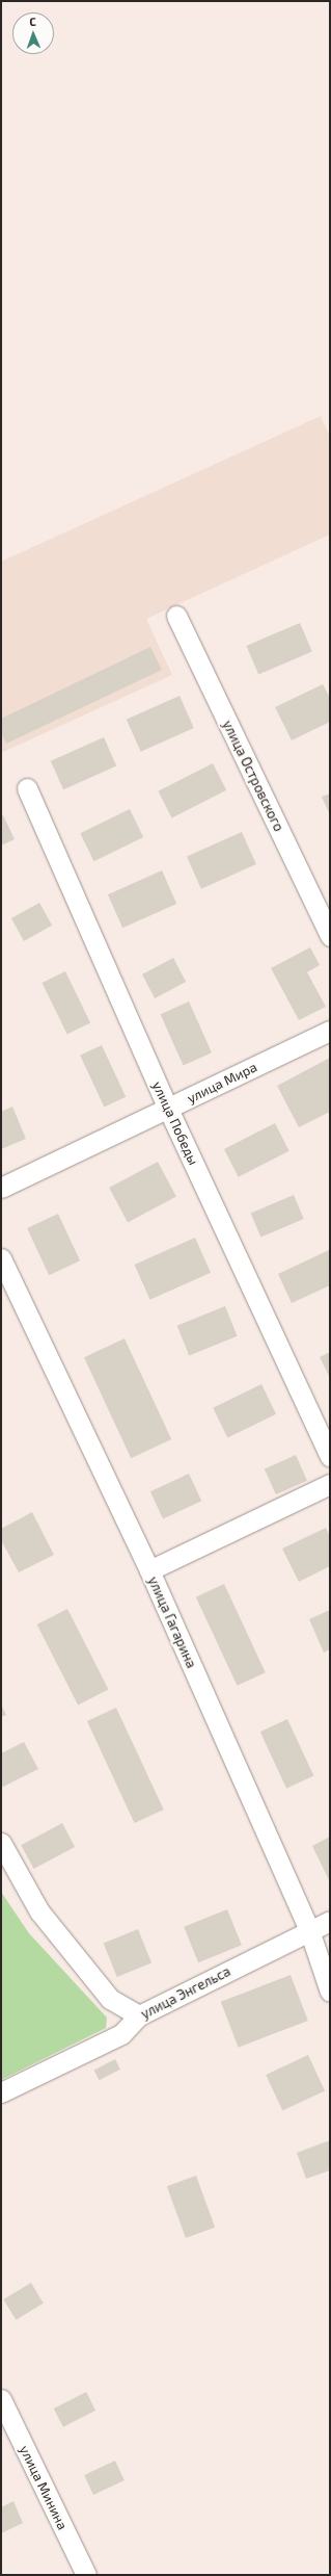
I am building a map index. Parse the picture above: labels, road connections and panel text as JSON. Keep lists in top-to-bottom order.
{
  "streets": {
    "street": [
      "улица Островского",
      "улица Мира",
      "улица Победы",
      "улица Гагарина",
      "улица Энгельса",
      "улица Минина"
    ]
  },
  "crossings": [
    ["улица Мира", "улица Победы"],
    ["улица Гагарина", "улица Энгельса"]
  ],
  "north": "top"
}
